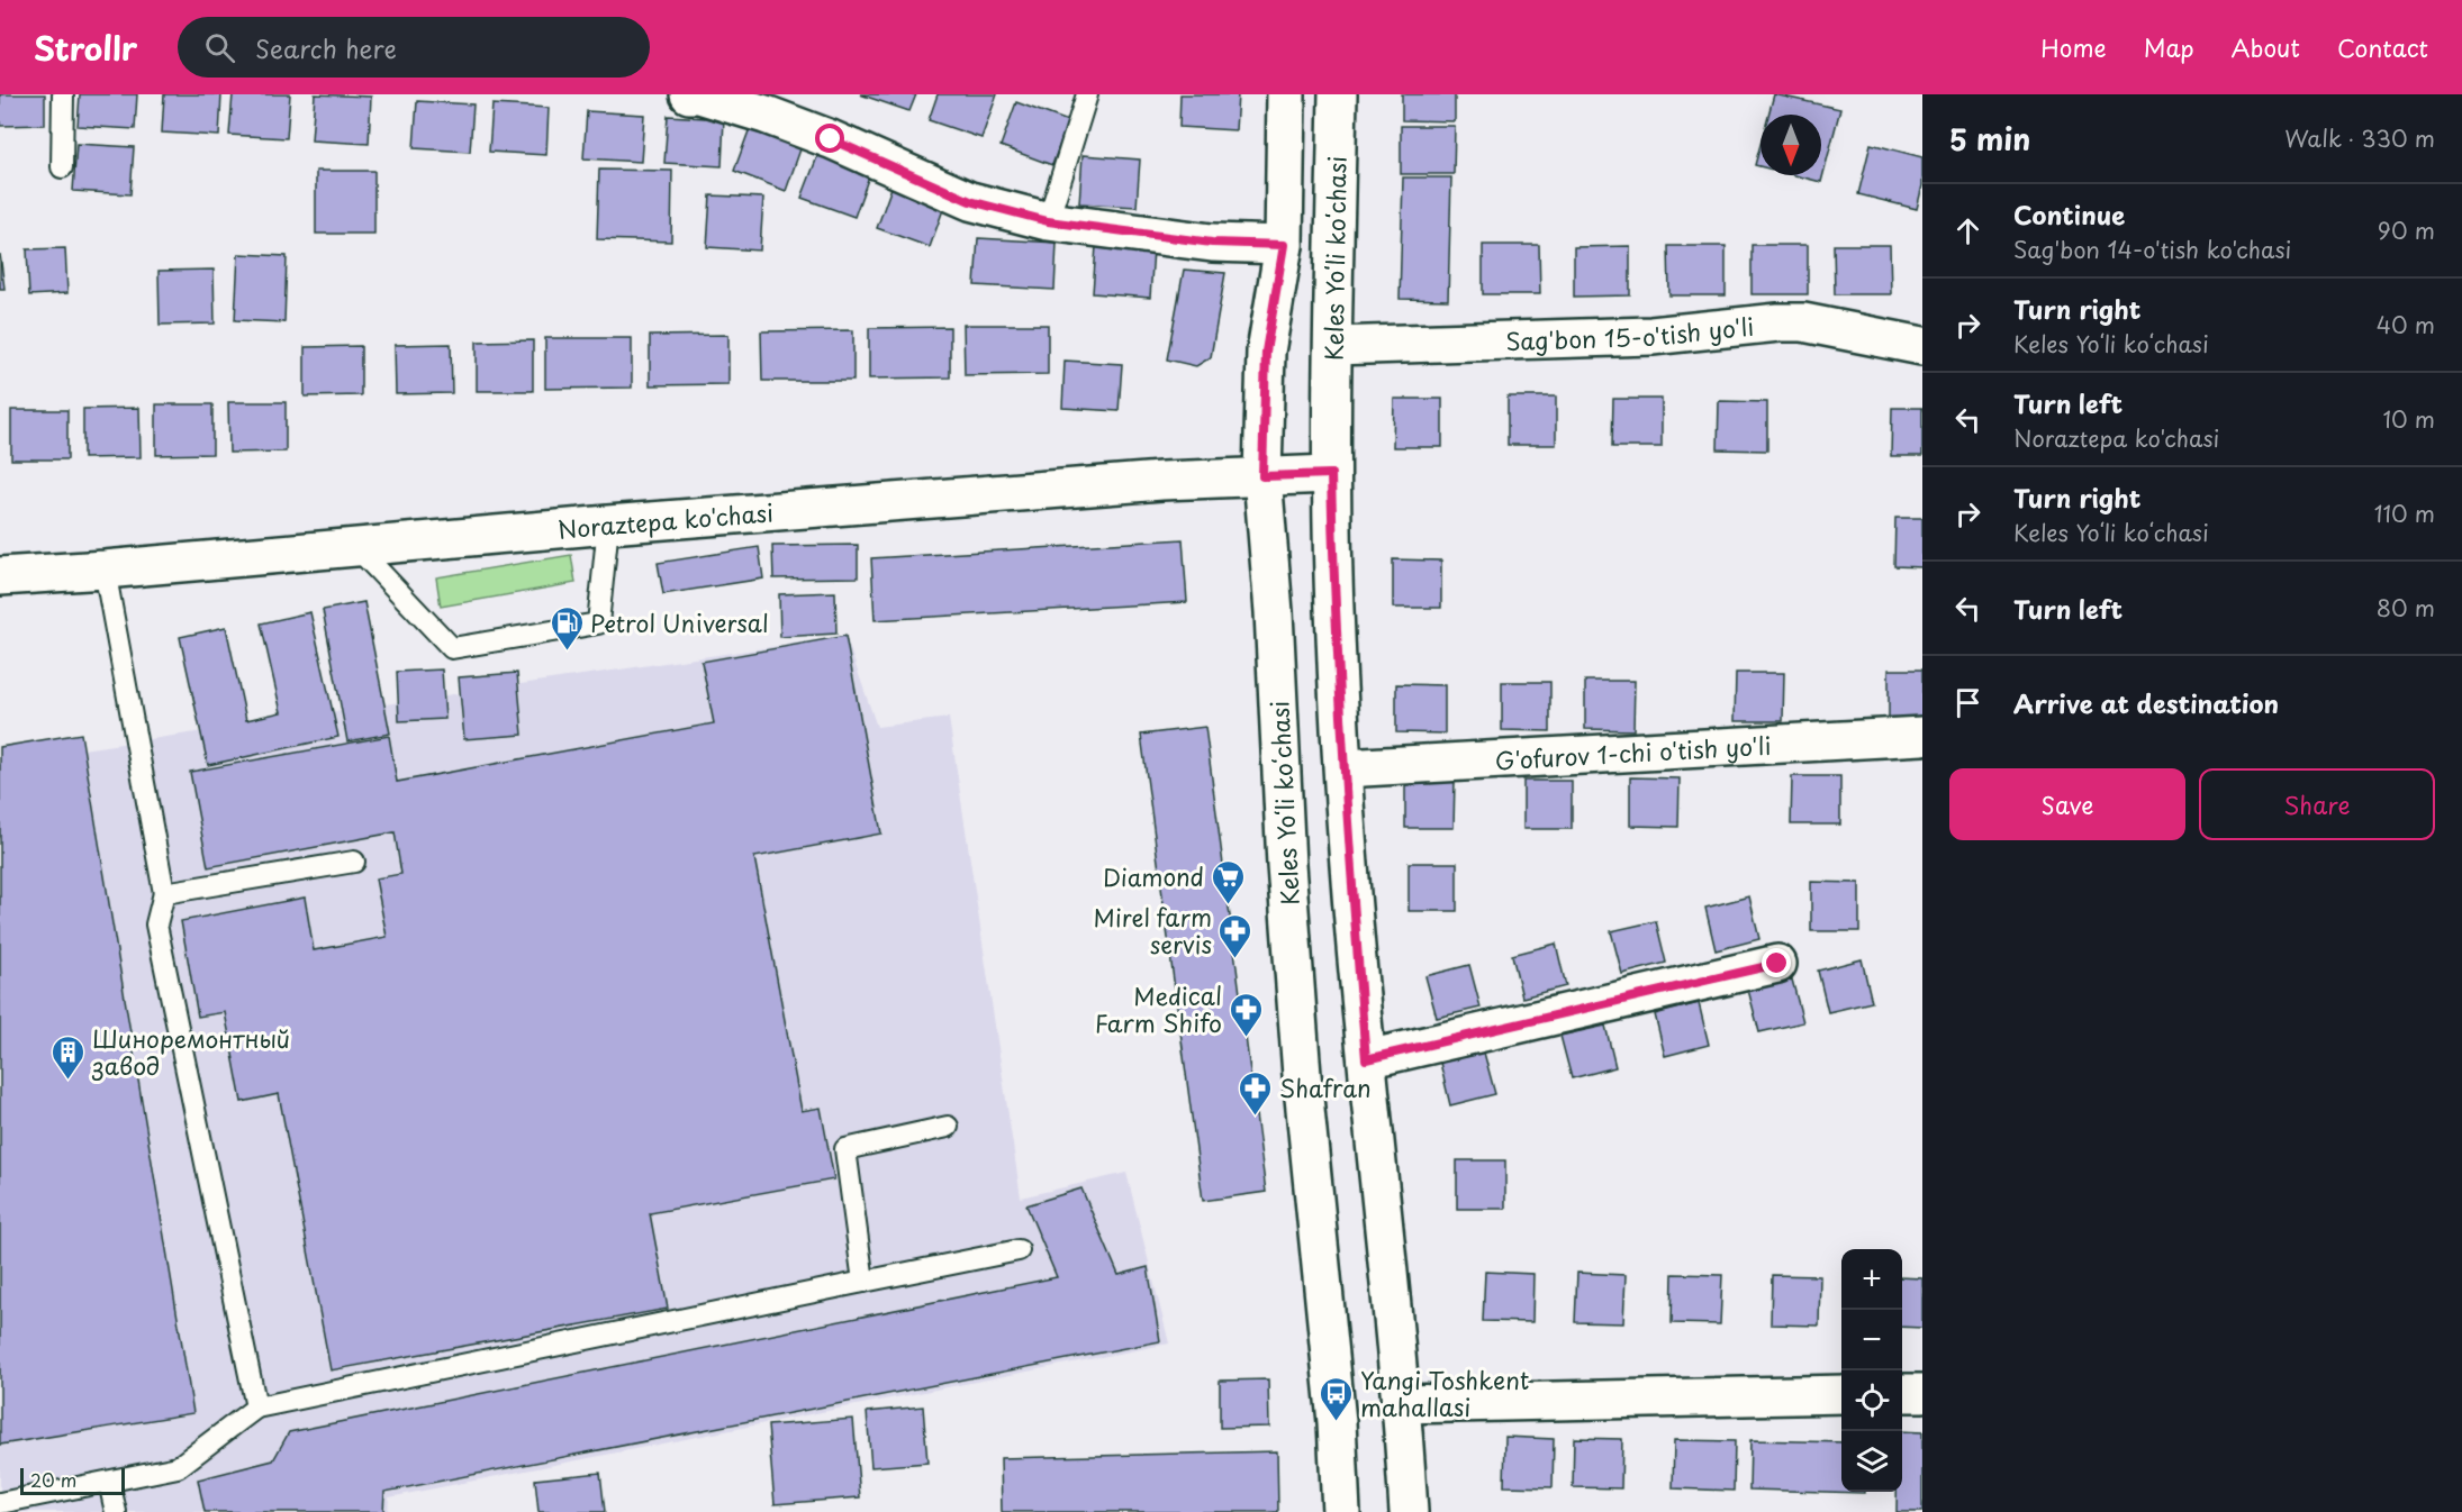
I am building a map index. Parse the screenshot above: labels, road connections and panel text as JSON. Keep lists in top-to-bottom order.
{
  "streets": {
    "main road": [
      "Keles Yoʻli koʻchasi",
      "Sag'bon 15-o'tish yo'li",
      "Noraztepa ko'chasi",
      "G'ofurov 1-chi o'tish yo'li"
    ]
  },
  "crossings": [
    ["Keles Yoʻli koʻchasi", "Sag'bon 15-o'tish yo'li"],
    ["Keles Yoʻli koʻchasi", "Noraztepa ko'chasi"],
    ["Keles Yoʻli koʻchasi", "G'ofurov 1-chi o'tish yo'li"]
  ],
  "places": {
    "fuel station": ["Petrol Universal"],
    "supermarket": ["Diamond"],
    "pharmacy": ["Mirel farm servis", "Medical Farm Shifo", "Shafran"],
    "building": ["Шиноремонтный завод"],
    "bus stop": ["Yangi Toshkent mahallasi"]
  },
  "scale_bar": "20 m",
  "north": "bottom",
  "page": {
    "header": "Strollr",
    "search": "Search here",
    "nav": [
      "Home",
      "Map",
      "About",
      "Contact"
    ],
    "heading": ["5 min", "Walk · 330 m"],
    "list": [
      ["Continue", "Sag'bon 14-o'tish ko'chasi", "90 m"],
      ["Turn right", "Keles Yoʻli koʻchasi", "40 m"],
      ["Turn left", "Noraztepa ko'chasi", "10 m"],
      ["Turn right", "Keles Yoʻli koʻchasi", "110 m"],
      ["Turn left", "80 m"],
      "Arrive at destination"
    ],
    "buttons": ["Save", "Share"],
    "map_buttons": ["+", "−"],
    "scale": "20 m"
  }
}
